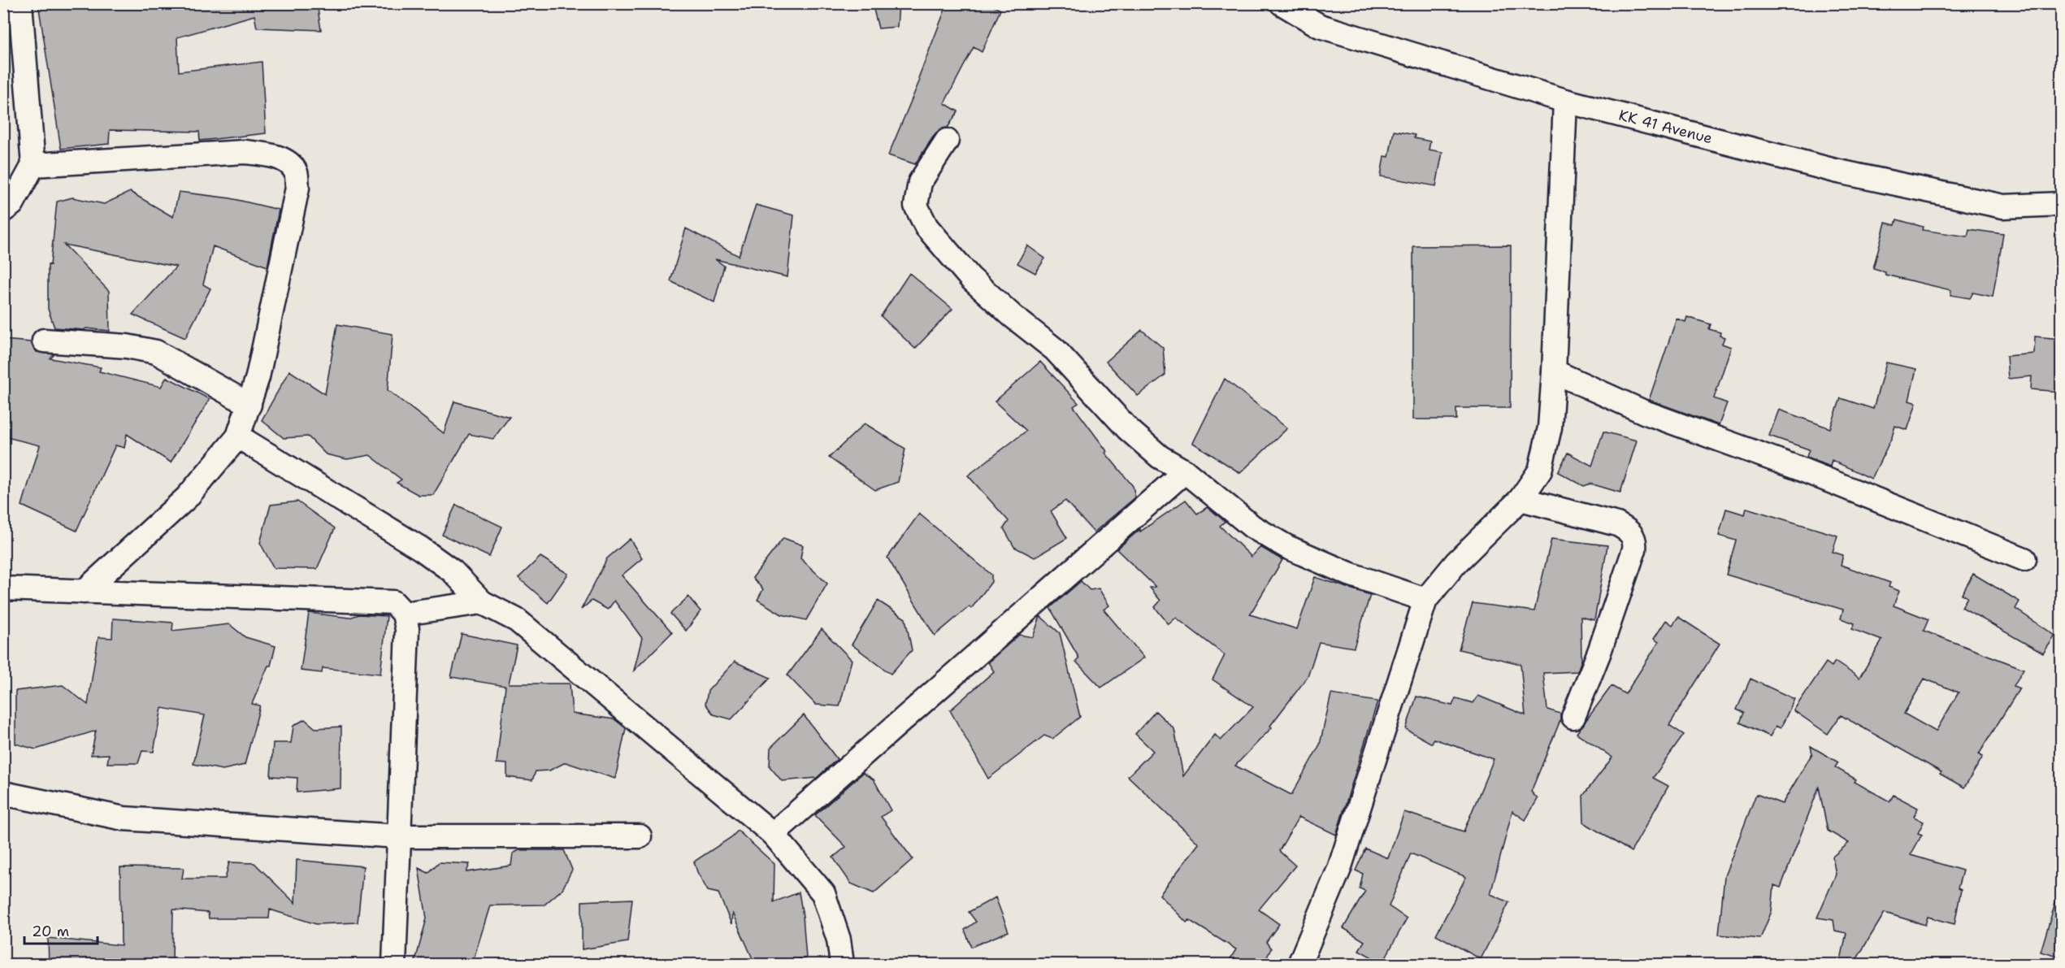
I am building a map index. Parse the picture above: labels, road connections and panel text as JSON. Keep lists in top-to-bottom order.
{
  "streets": {
    "street": ["KK 41 Avenue"]
  },
  "scale_bar": "20 m"
}
